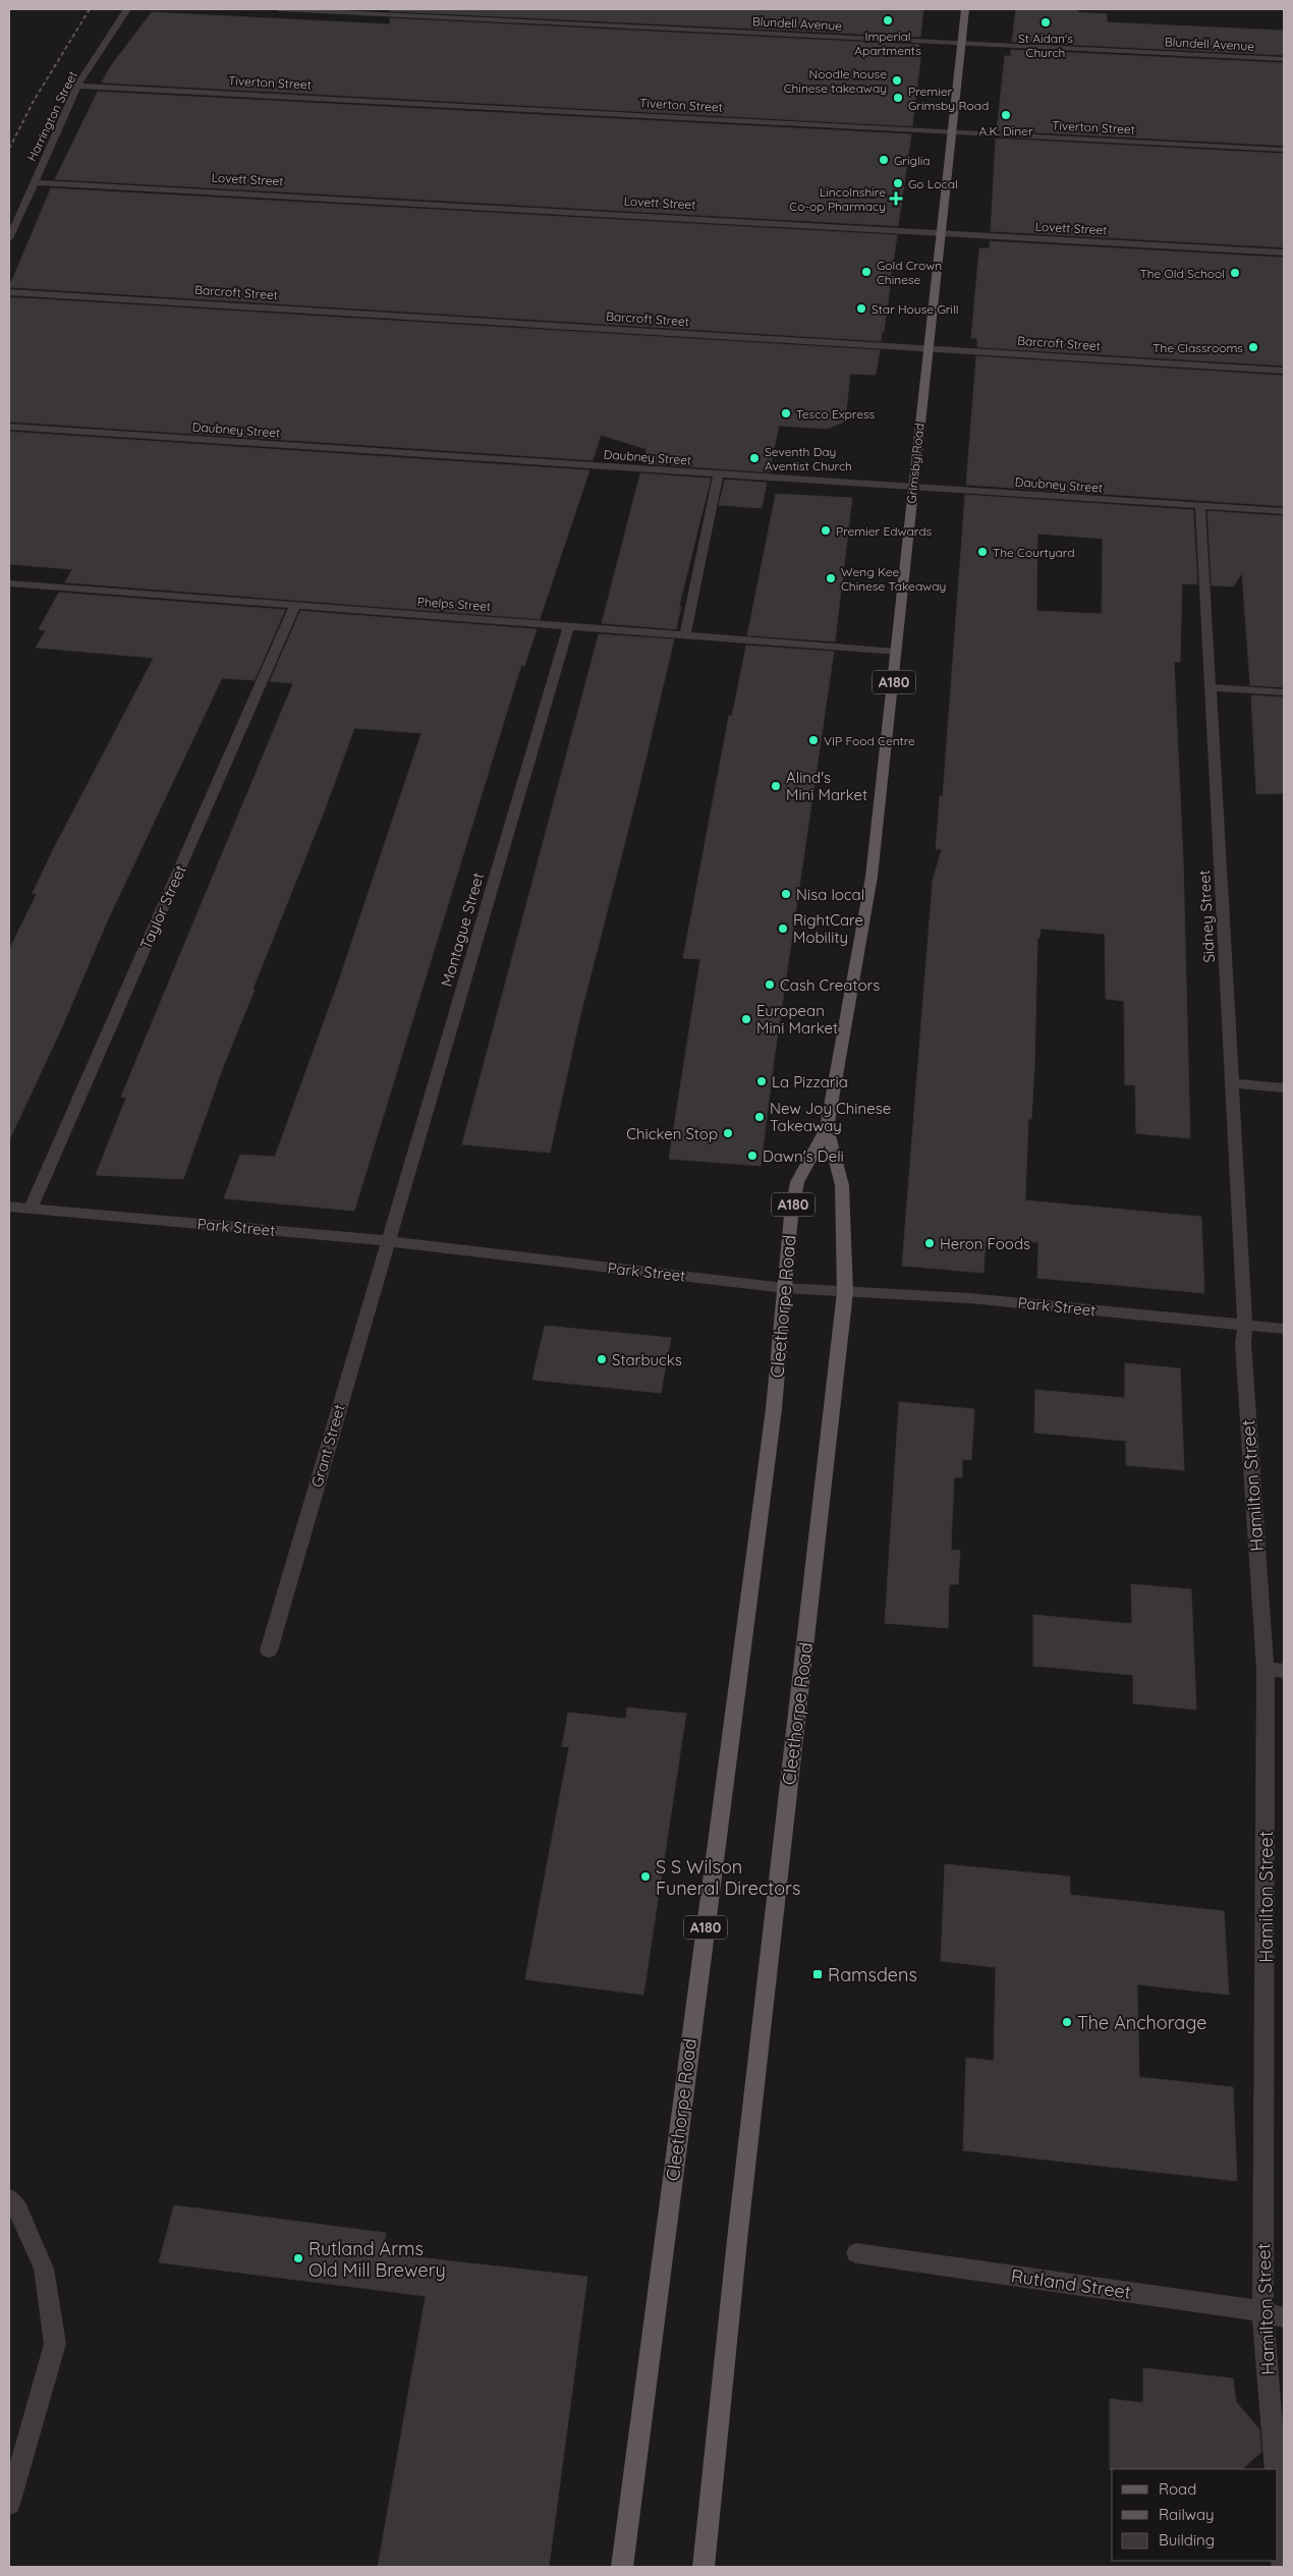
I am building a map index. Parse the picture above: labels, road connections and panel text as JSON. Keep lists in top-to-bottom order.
{
  "streets": {
    "main road": ["Grimsby Road", "A180", "Cleethorpe Road"],
    "street": [
      "Blundell Avenue",
      "Tiverton Street",
      "Harrington Street",
      "Lovett Street",
      "Barcroft Street",
      "Daubney Street",
      "Phelps Street",
      "Taylor Street",
      "Sidney Street",
      "Montague Street",
      "Park Street",
      "Grant Street",
      "Hamilton Street",
      "Rutland Street"
    ]
  },
  "crossings": [
    ["Blundell Avenue", "Grimsby Road"],
    ["Tiverton Street", "Harrington Street"],
    ["Tiverton Street", "Grimsby Road"],
    ["Harrington Street", "Lovett Street"],
    ["Lovett Street", "Grimsby Road"],
    ["Barcroft Street", "Grimsby Road"],
    ["Daubney Street", "Grimsby Road"],
    ["Daubney Street", "Sidney Street"],
    ["Grimsby Road", "Phelps Street"],
    ["Grimsby Road", "Cleethorpe Road"],
    ["Phelps Street", "Taylor Street"],
    ["Phelps Street", "Montague Street"],
    ["Taylor Street", "Park Street"],
    ["Sidney Street", "Park Street"],
    ["Sidney Street", "Hamilton Street"],
    ["Montague Street", "Park Street"],
    ["Montague Street", "Grant Street"],
    ["Park Street", "Cleethorpe Road"],
    ["Park Street", "Grant Street"],
    ["Park Street", "Hamilton Street"],
    ["Hamilton Street", "Rutland Street"]
  ],
  "places": {
    "other": [
      "Imperial Apartments",
      "St Aidan's Church",
      "Noodle house Chinese takeaway",
      "Premier Grimsby Road",
      "A.K. Diner",
      "Griglia",
      "Go Local",
      "Gold Crown Chinese",
      "The Old School",
      "Star House Grill",
      "The Classrooms",
      "Tesco Express",
      "Seventh Day Aventist Church",
      "Premier Edwards",
      "The Courtyard",
      "Weng Kee Chinese Takeaway",
      "VIP Food Centre",
      "Alind's Mini Market",
      "Nisa local",
      "RightCare Mobility",
      "Cash Creators",
      "European Mini Market",
      "La Pizzaria",
      "New Joy Chinese Takeaway",
      "Chicken Stop",
      "Dawn's Deli",
      "Heron Foods",
      "Starbucks",
      "S S Wilson Funeral Directors",
      "The Anchorage",
      "Rutland Arms Old Mill Brewery"
    ],
    "health": ["Lincolnshire Co-op Pharmacy"],
    "transit": ["Ramsdens"]
  },
  "legend": ["Road", "Railway", "Building"]
}
